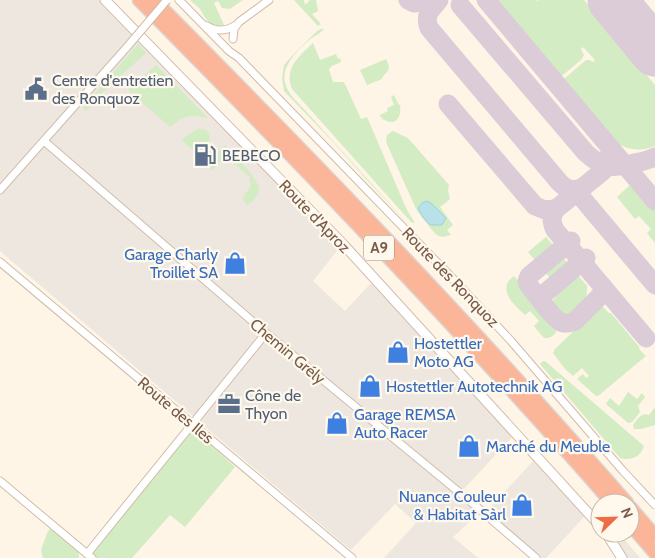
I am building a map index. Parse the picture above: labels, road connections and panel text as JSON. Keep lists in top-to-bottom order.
{
  "streets": {
    "highway": ["A9"],
    "street": [
      "Route d'Aproz",
      "Route des Ronquoz",
      "Chemin Grély",
      "Route des Iles"
    ]
  },
  "places": {
    "public building": ["Centre d'entretien des Ronquoz"],
    "fuel station": ["BEBECO"],
    "shop": [
      "Garage Charly Troillet SA",
      "Hostettler Moto AG",
      "Hostettler Autotechnik AG",
      "Garage REMSA Auto Racer",
      "Marché du Meuble",
      "Nuance Couleur & Habitat Sàrl"
    ],
    "office": ["Cône de Thyon"]
  },
  "north": "top right"
}
